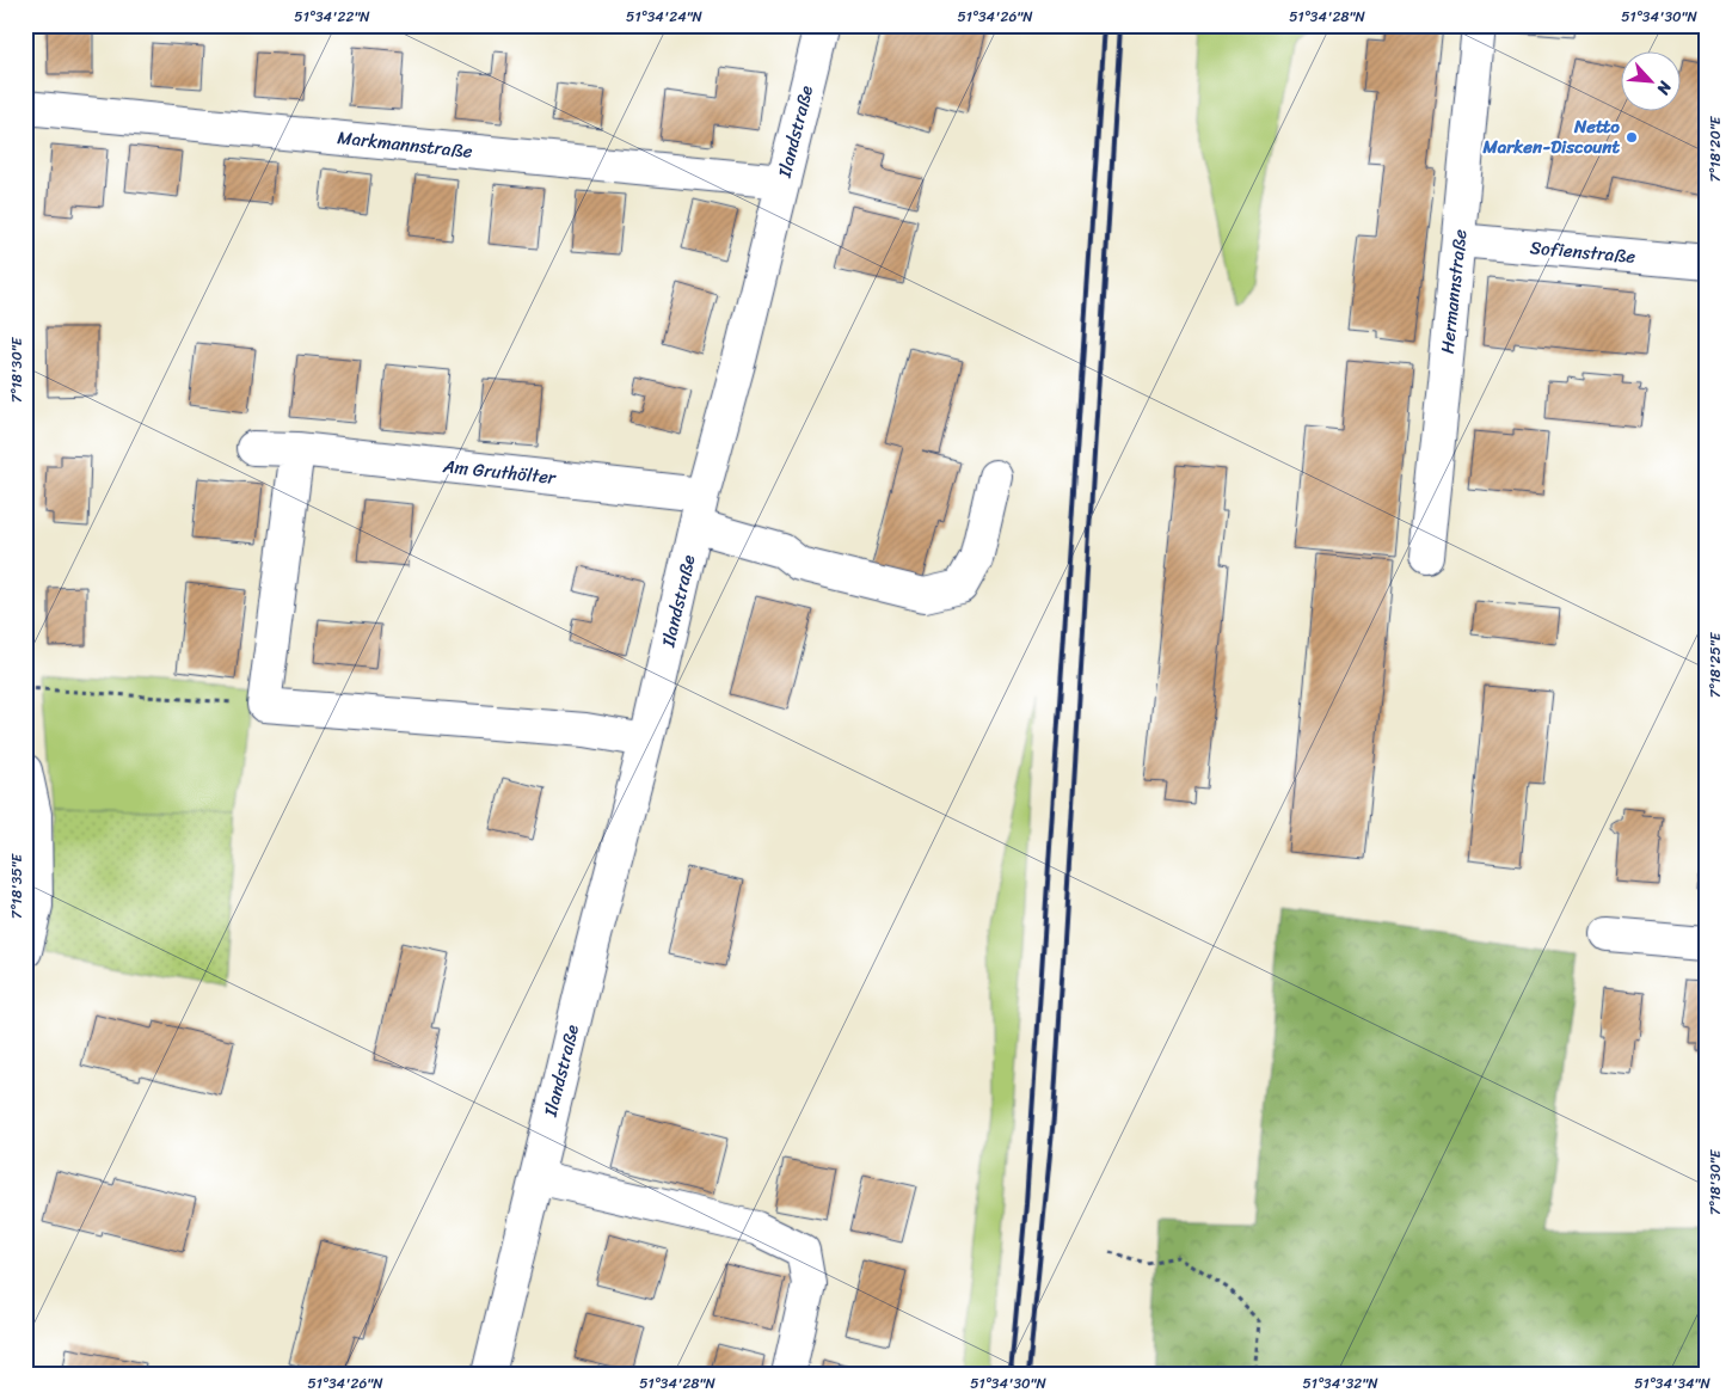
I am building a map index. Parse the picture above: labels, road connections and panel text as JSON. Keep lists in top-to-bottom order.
{
  "streets": {
    "street": [
      "Ilandstraße",
      "Markmannstraße",
      "Sofienstraße",
      "Hermannstraße",
      "Am Gruthölter"
    ]
  },
  "crossings": [
    ["Ilandstraße", "Markmannstraße"],
    ["Ilandstraße", "Am Gruthölter"],
    ["Sofienstraße", "Hermannstraße"]
  ],
  "places": ["Netto Marken-Discount"],
  "north": "bottom right",
  "coordinates": [
    "51°34'22\"N",
    "51°34'24\"N",
    "51°34'26\"N",
    "51°34'28\"N",
    "51°34'30\"N",
    "7°18'20\"E",
    "7°18'30\"E",
    "7°18'25\"E",
    "7°18'35\"E",
    "51°34'32\"N",
    "51°34'34\"N"
  ]
}
